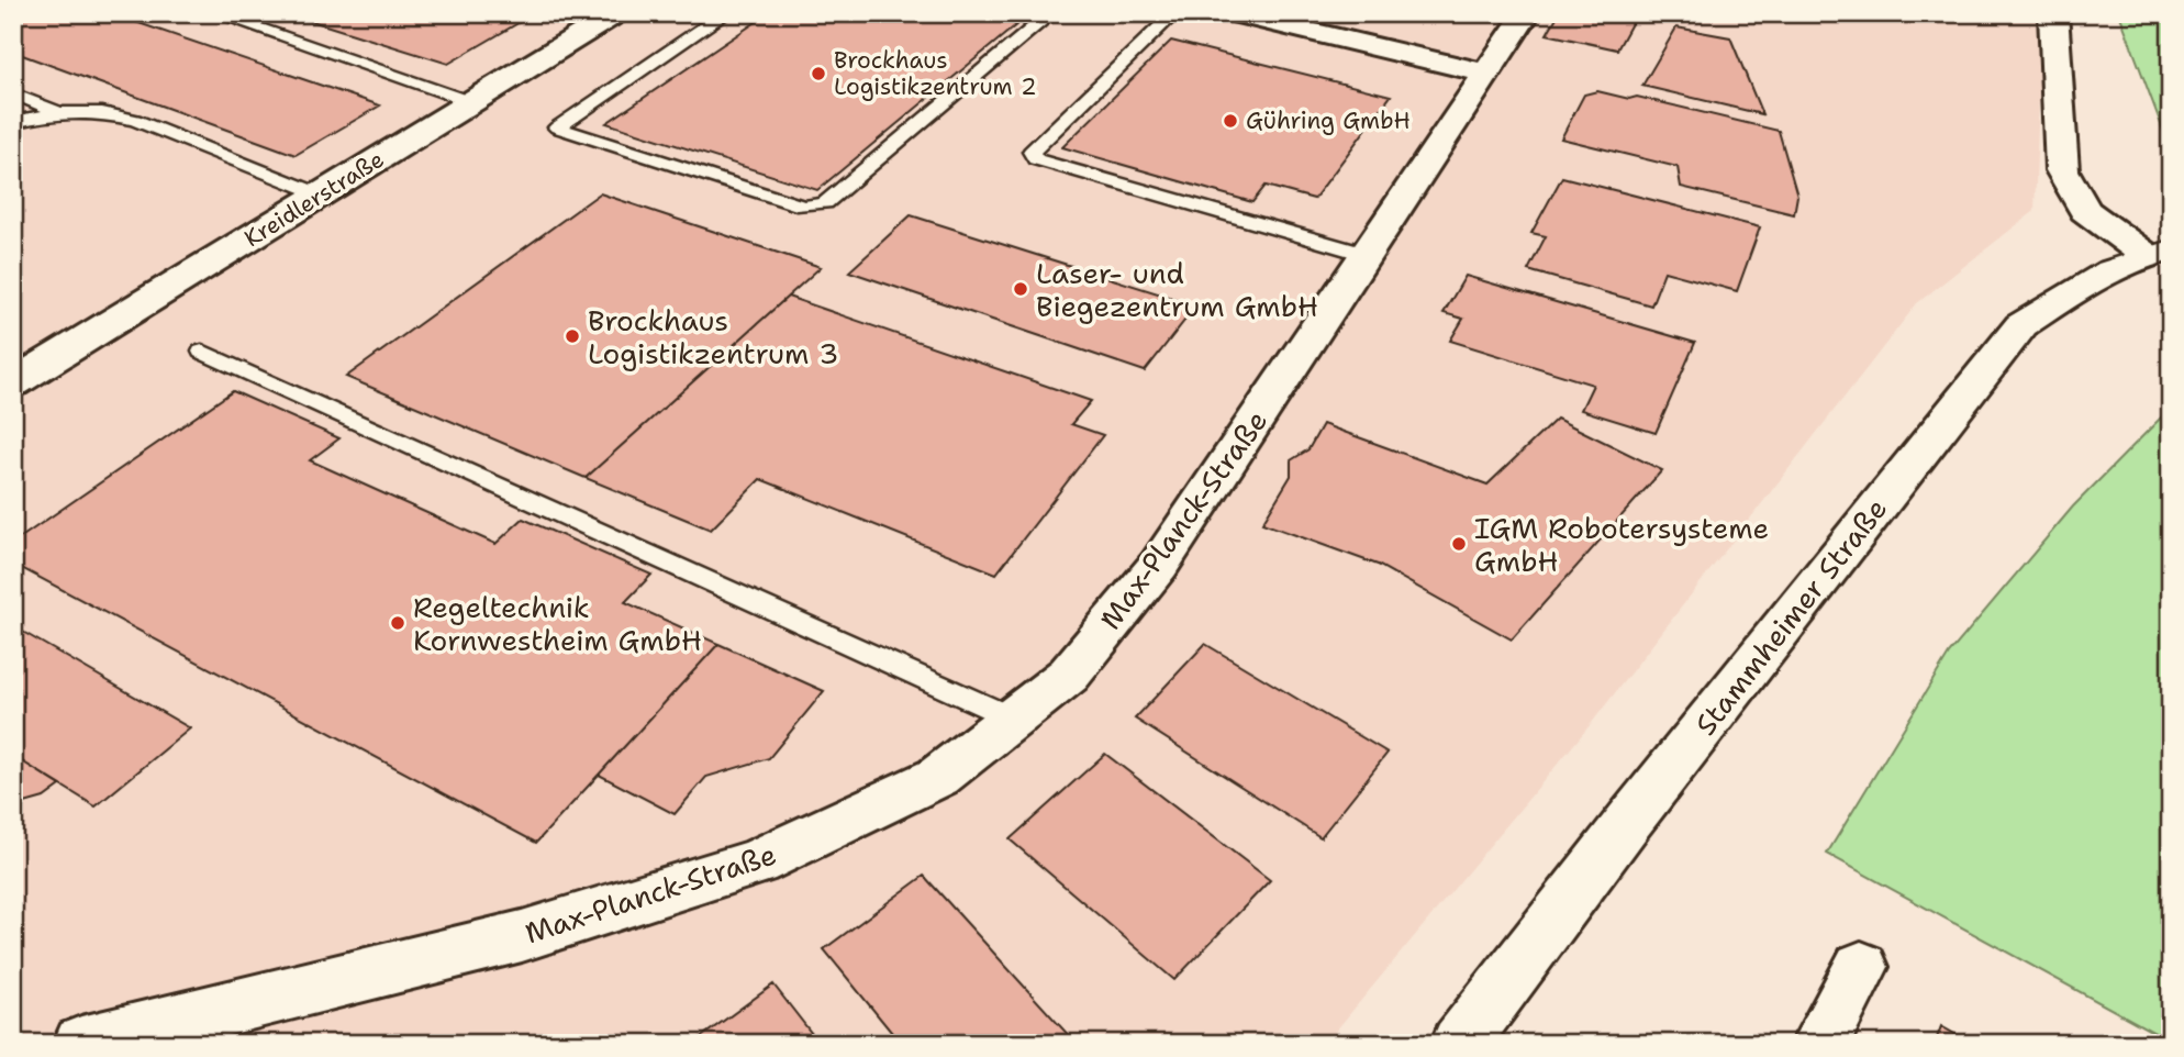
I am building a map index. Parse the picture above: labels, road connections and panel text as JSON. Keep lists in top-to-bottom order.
{
  "streets": {
    "street": ["Kreidlerstraße", "Max-Planck-Straße", "Stammheimer Straße"]
  },
  "places": [
    "Brockhaus Logistikzentrum 2",
    "Gühring GmbH",
    "Laser- und Biegezentrum GmbH",
    "Brockhaus Logistikzentrum 3",
    "IGM Robotersysteme GmbH",
    "Regeltechnik Kornwestheim GmbH"
  ]
}
